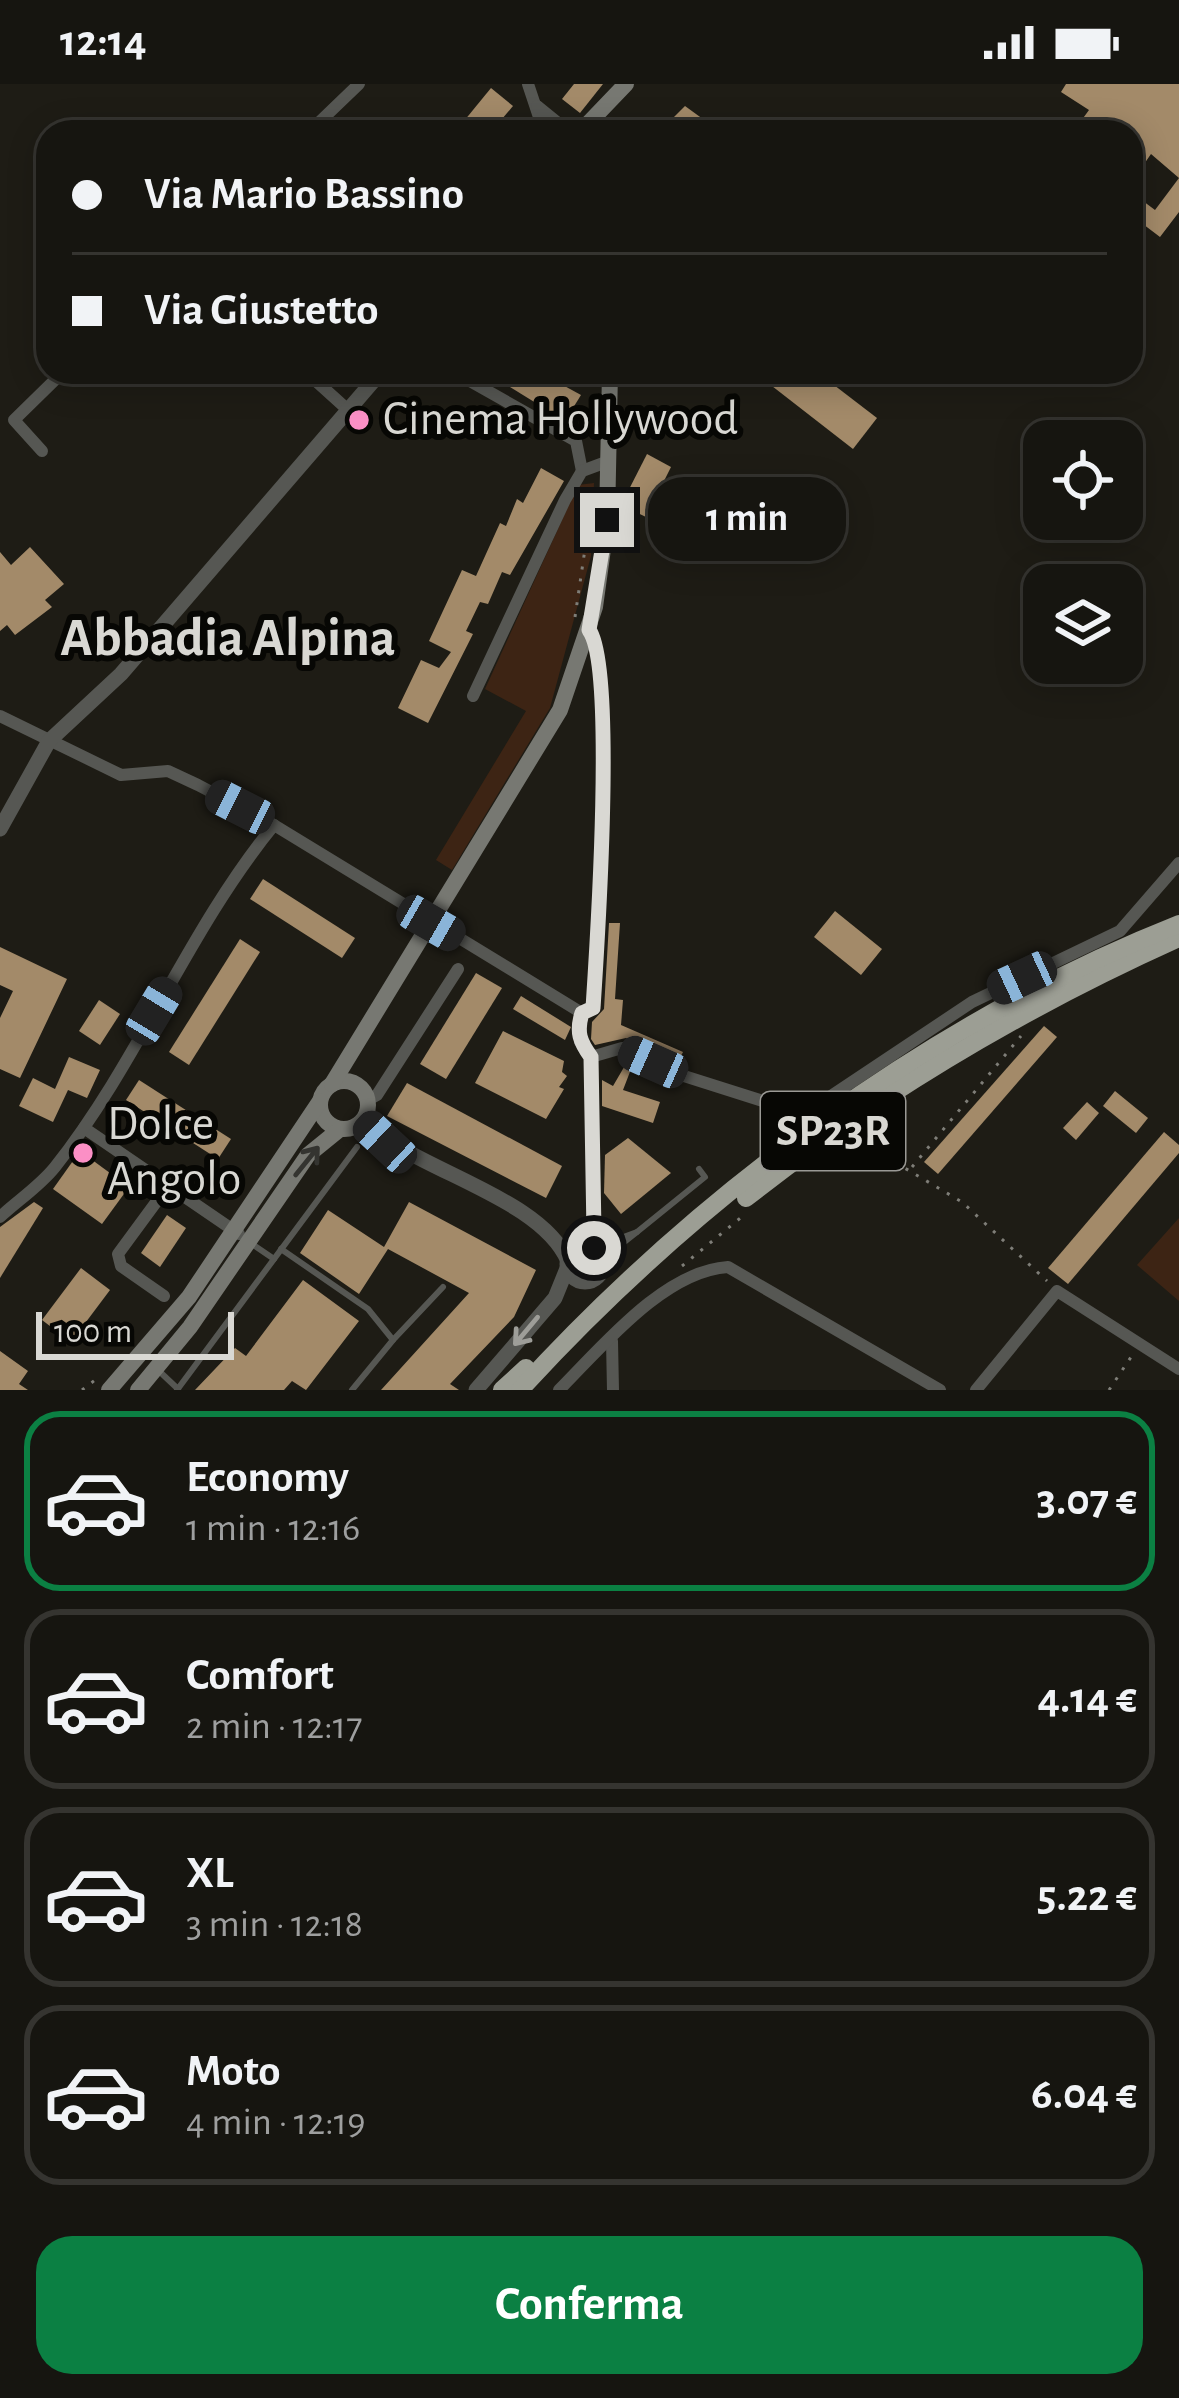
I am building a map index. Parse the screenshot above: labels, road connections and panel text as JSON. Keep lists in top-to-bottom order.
{
  "streets": {
    "highway": ["SP23R"]
  },
  "districts": ["Abbadia Alpina"],
  "places": ["Cinema Hollywood", "Dolce Angolo"],
  "scale_bar": "100 m",
  "page": {
    "status": "12:14",
    "banner": ["Via Mario Bassino", "Via Giustetto"],
    "bubble": "1 min",
    "scale": "100 m",
    "list": [
      {
        "name": "Economy",
        "note": "1 min · 12:16",
        "value": "3.07 €"
      },
      {
        "name": "Comfort",
        "note": "2 min · 12:17",
        "value": "4.14 €"
      },
      {
        "name": "XL",
        "note": "3 min · 12:18",
        "value": "5.22 €"
      },
      {
        "name": "Moto",
        "note": "4 min · 12:19",
        "value": "6.04 €"
      }
    ],
    "buttons": "Conferma"
  }
}
